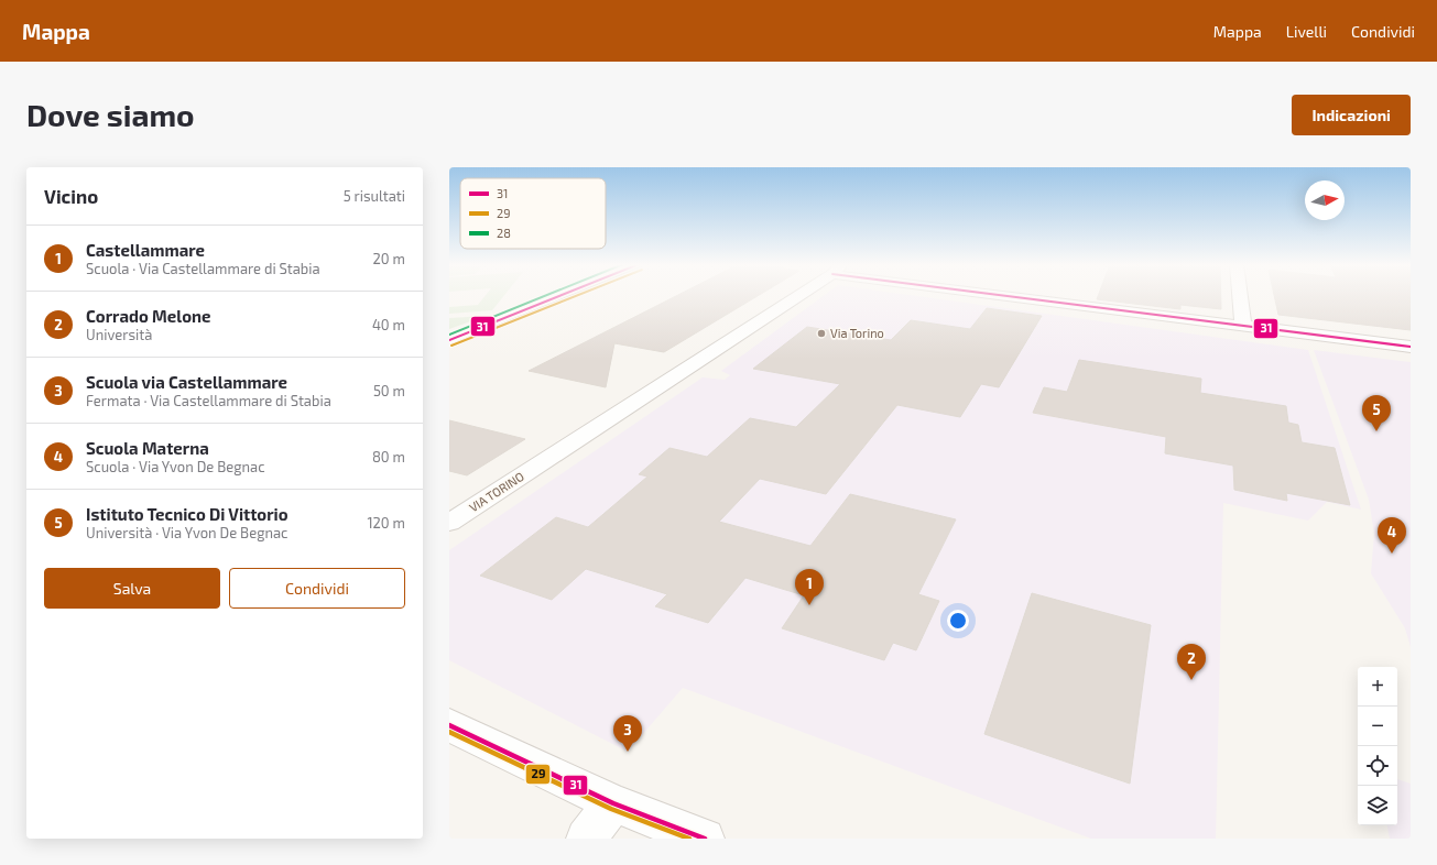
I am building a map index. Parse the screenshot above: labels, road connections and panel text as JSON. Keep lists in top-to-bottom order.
{
  "streets": {
    "street": ["VIA TORINO"]
  },
  "places": ["Via Torino"],
  "lines": ["transit line 31", "transit line 29", "transit line 28"],
  "legend": ["31", "29", "28"],
  "north": "right",
  "page": {
    "header": "Mappa",
    "nav": ["Mappa", "Livelli", "Condividi"],
    "buttons": [
      "Indicazioni",
      ["Salva", "Condividi"]
    ],
    "title": "Dove siamo",
    "heading": ["Vicino", "5 risultati"],
    "list": [
      {
        "mark": "1",
        "name": "Castellammare",
        "note": "Scuola · Via Castellammare di Stabia",
        "value": "20 m"
      },
      {
        "mark": "2",
        "name": "Corrado Melone",
        "note": "Università",
        "value": "40 m"
      },
      {
        "mark": "3",
        "name": "Scuola via Castellammare",
        "note": "Fermata · Via Castellammare di Stabia",
        "value": "50 m"
      },
      {
        "mark": "4",
        "name": "Scuola Materna",
        "note": "Scuola · Via Yvon De Begnac",
        "value": "80 m"
      },
      {
        "mark": "5",
        "name": "Istituto Tecnico Di Vittorio",
        "note": "Università · Via Yvon De Begnac",
        "value": "120 m"
      }
    ],
    "pins": [
      "5",
      "4",
      "1",
      "2",
      "3"
    ],
    "map_buttons": ["+", "−"]
  }
}
